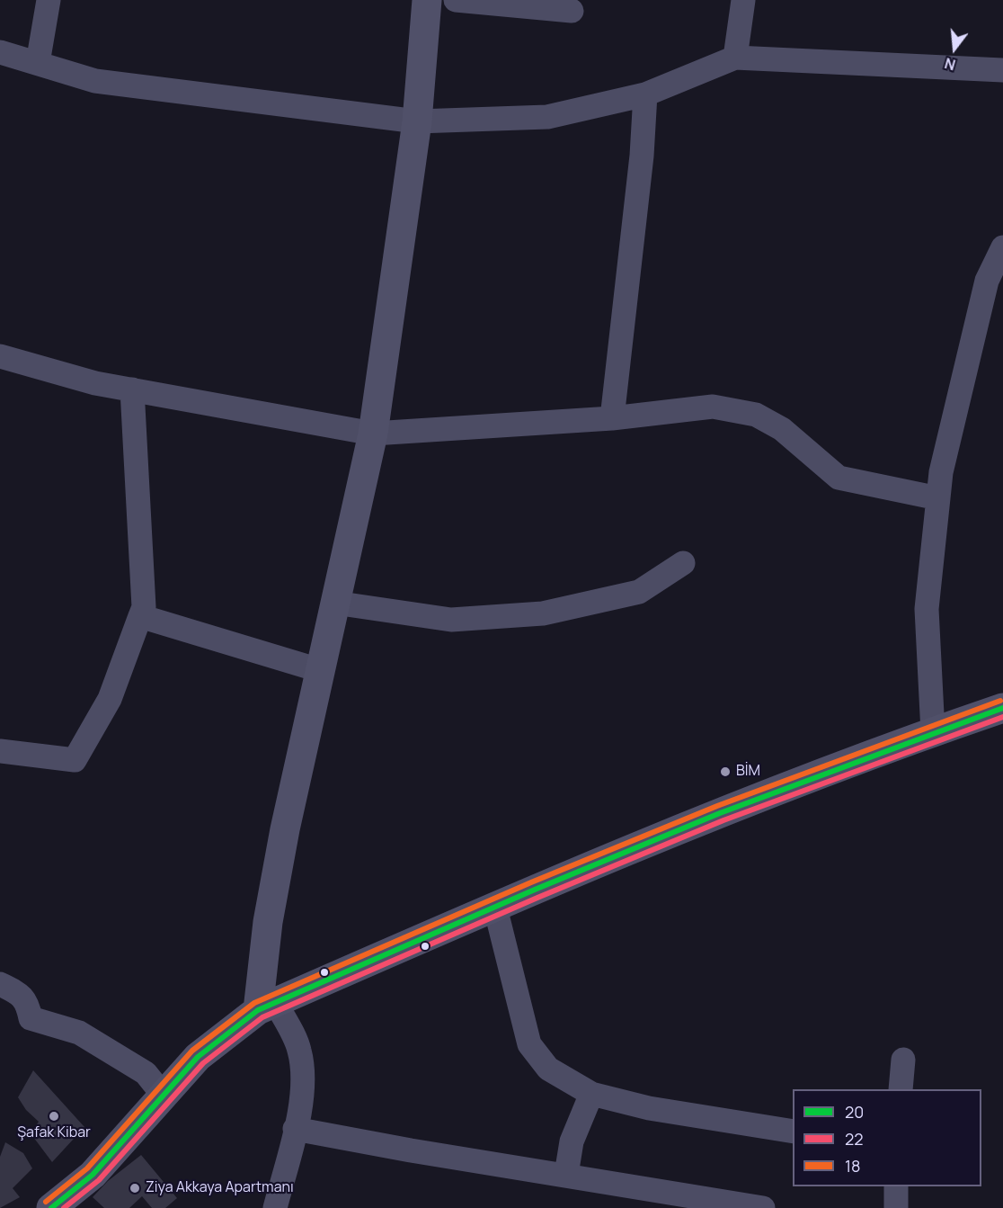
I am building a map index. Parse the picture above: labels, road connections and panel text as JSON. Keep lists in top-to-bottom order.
{
  "places": ["BİM", "Şafak Kibar", "Ziya Akkaya Apartmanı"],
  "lines": ["transit line 18", "transit line 20", "transit line 22"],
  "legend": ["20", "22", "18"],
  "north": "bottom"
}
